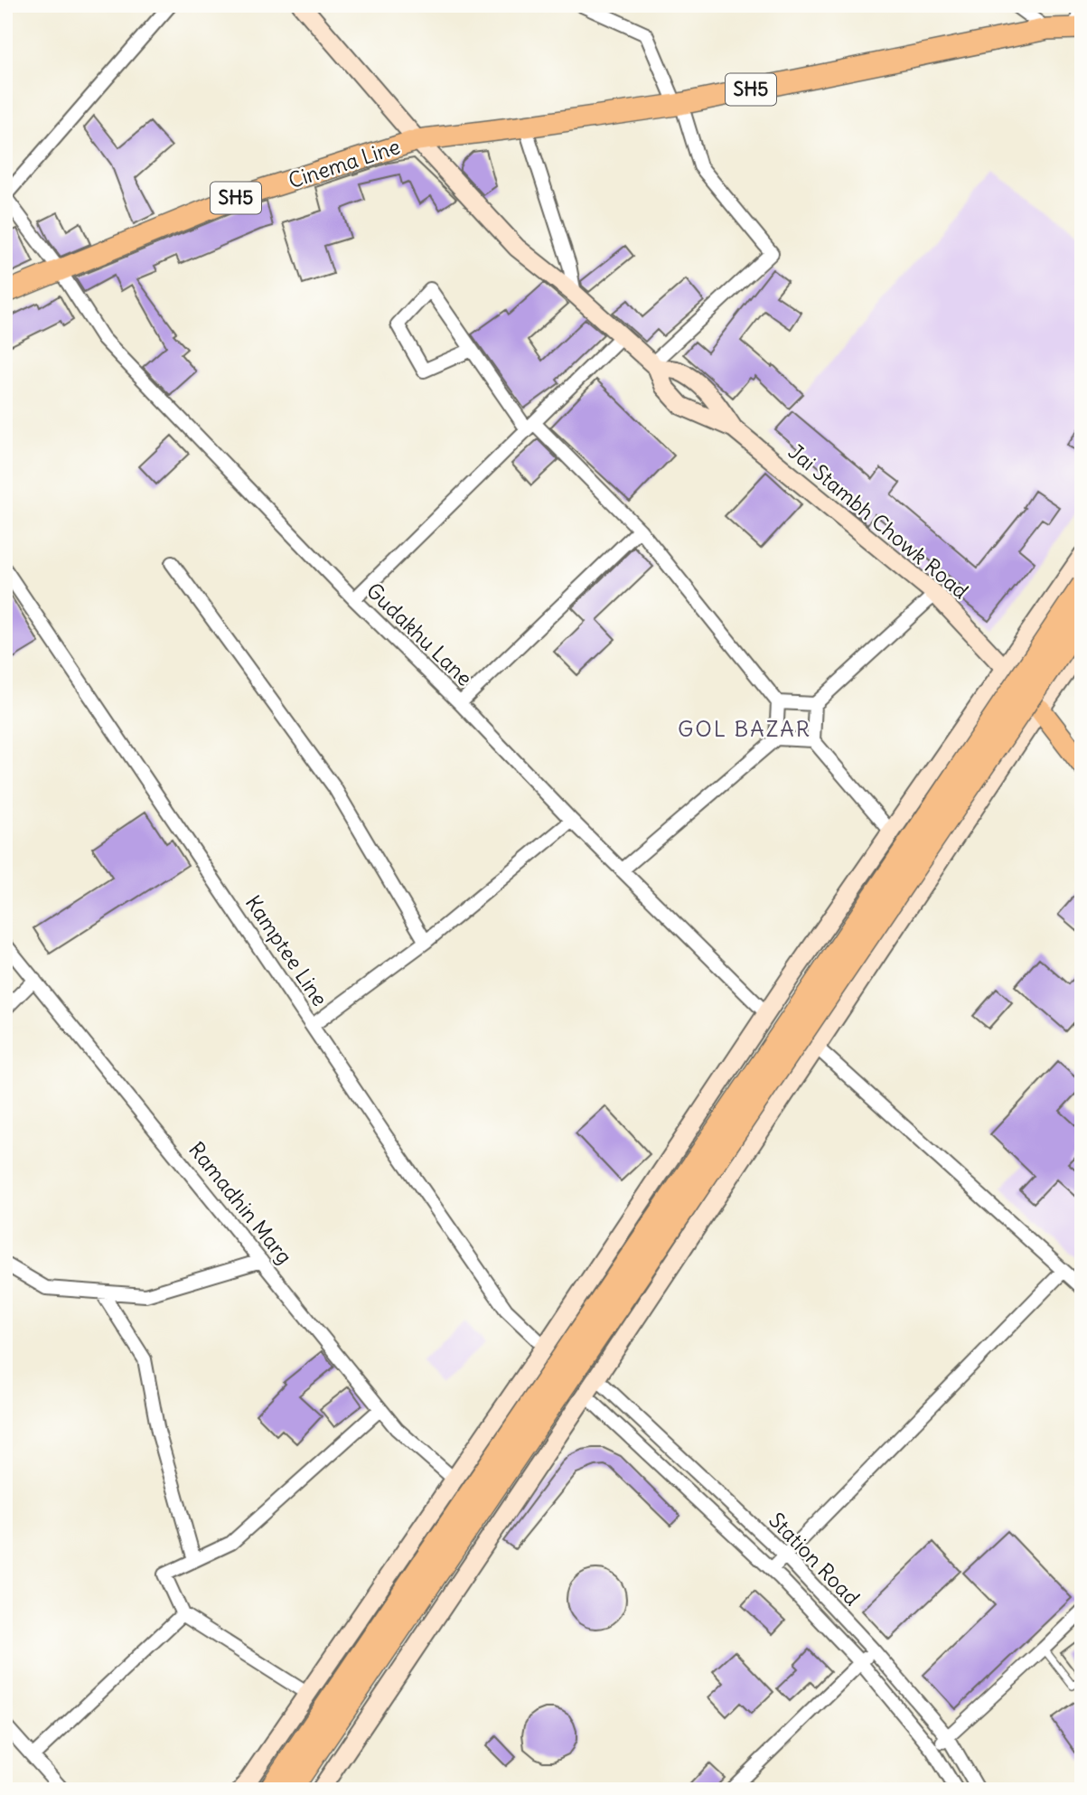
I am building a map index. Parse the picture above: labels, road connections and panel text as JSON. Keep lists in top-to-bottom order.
{
  "streets": {
    "main road": ["SH5", "Cinema Line"],
    "street": [
      "Jai Stambh Chowk Road",
      "Gudakhu Lane",
      "Kamptee Line",
      "Ramadhin Marg",
      "Station Road"
    ]
  },
  "crossings": [
    ["SH5", "Cinema Line"],
    ["SH5", "Jai Stambh Chowk Road"],
    ["SH5", "Gudakhu Lane"],
    ["Cinema Line", "Jai Stambh Chowk Road"],
    ["Cinema Line", "Gudakhu Lane"]
  ],
  "districts": ["GOL BAZAR"]
}
